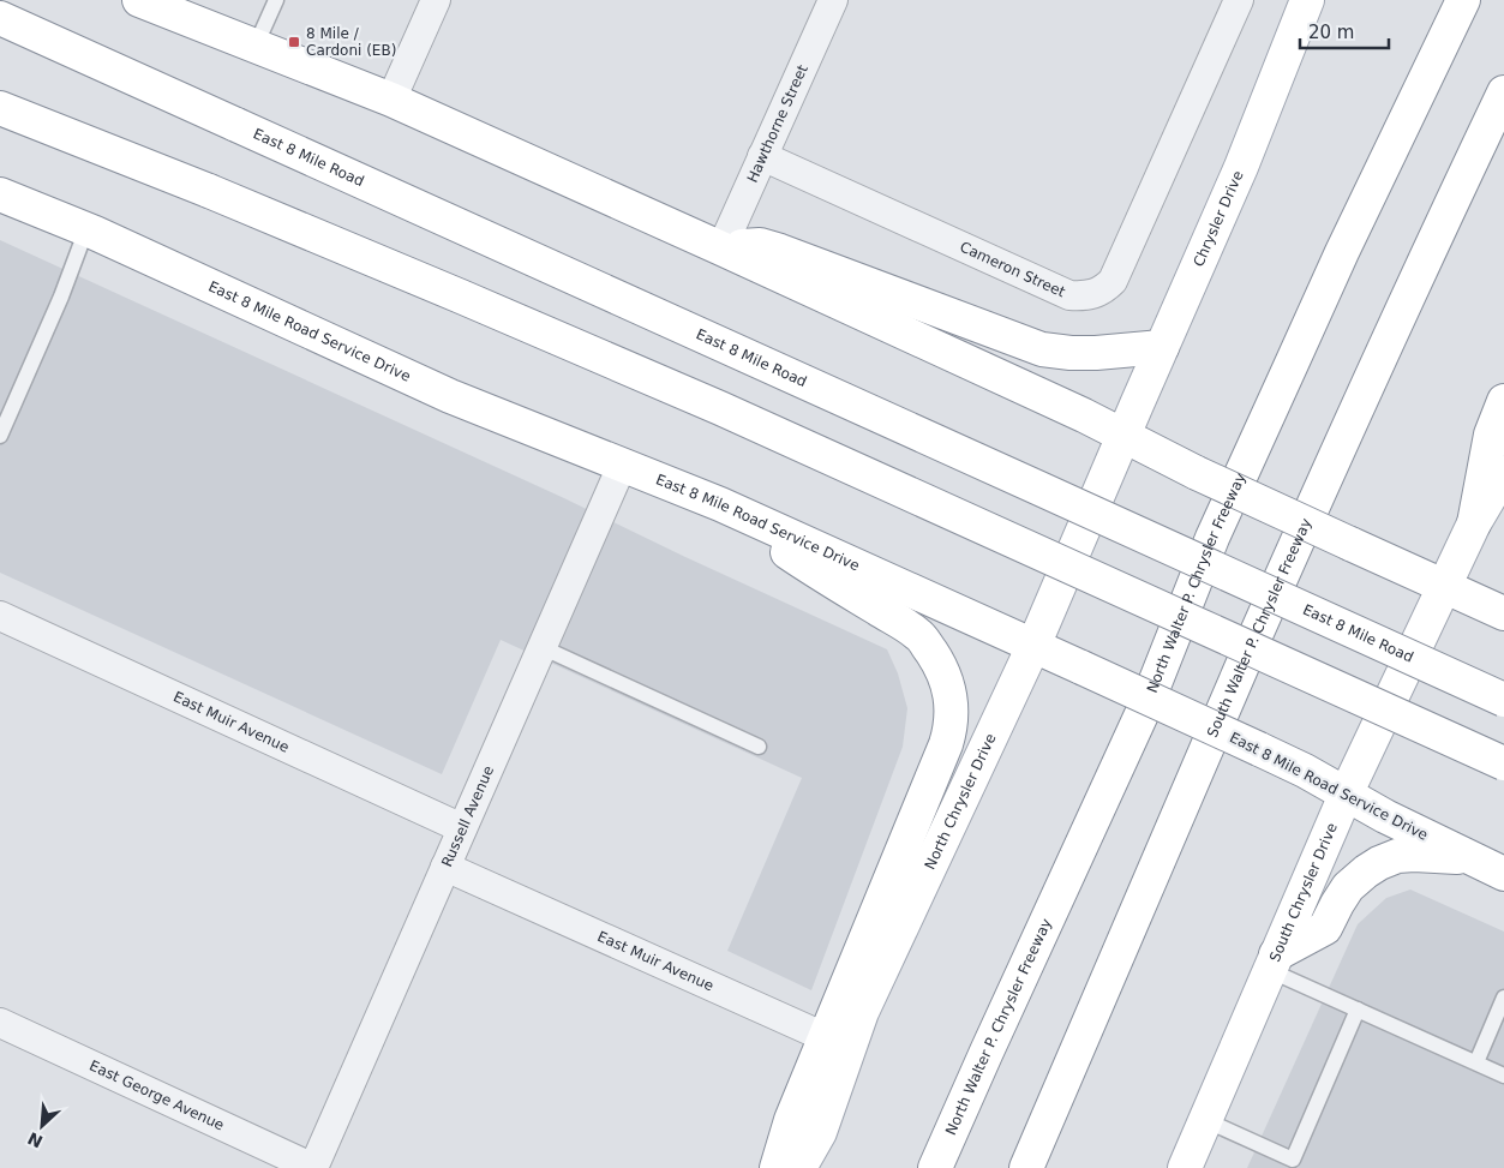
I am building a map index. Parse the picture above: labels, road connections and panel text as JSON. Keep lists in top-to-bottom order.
{
  "streets": {
    "main road": [
      "East 8 Mile Road",
      "Chrysler Drive",
      "East 8 Mile Road Service Drive",
      "North Walter P. Chrysler Freeway",
      "South Walter P. Chrysler Freeway",
      "North Chrysler Drive",
      "South Chrysler Drive"
    ],
    "street": [
      "Hawthorne Street",
      "Cameron Street",
      "East Muir Avenue",
      "Russell Avenue",
      "East George Avenue"
    ]
  },
  "crossings": [
    ["Hawthorne Street", "Cameron Street"],
    ["Chrysler Drive", "North Chrysler Drive"],
    ["East 8 Mile Road Service Drive", "North Chrysler Drive"],
    ["East 8 Mile Road Service Drive", "Russell Avenue"],
    ["East 8 Mile Road Service Drive", "South Chrysler Drive"],
    ["East Muir Avenue", "Russell Avenue"],
    ["Russell Avenue", "East George Avenue"]
  ],
  "places": {
    "transit": ["8 Mile / Cardoni (EB)"]
  },
  "scale_bar": "20 m",
  "north": "bottom left"
}
